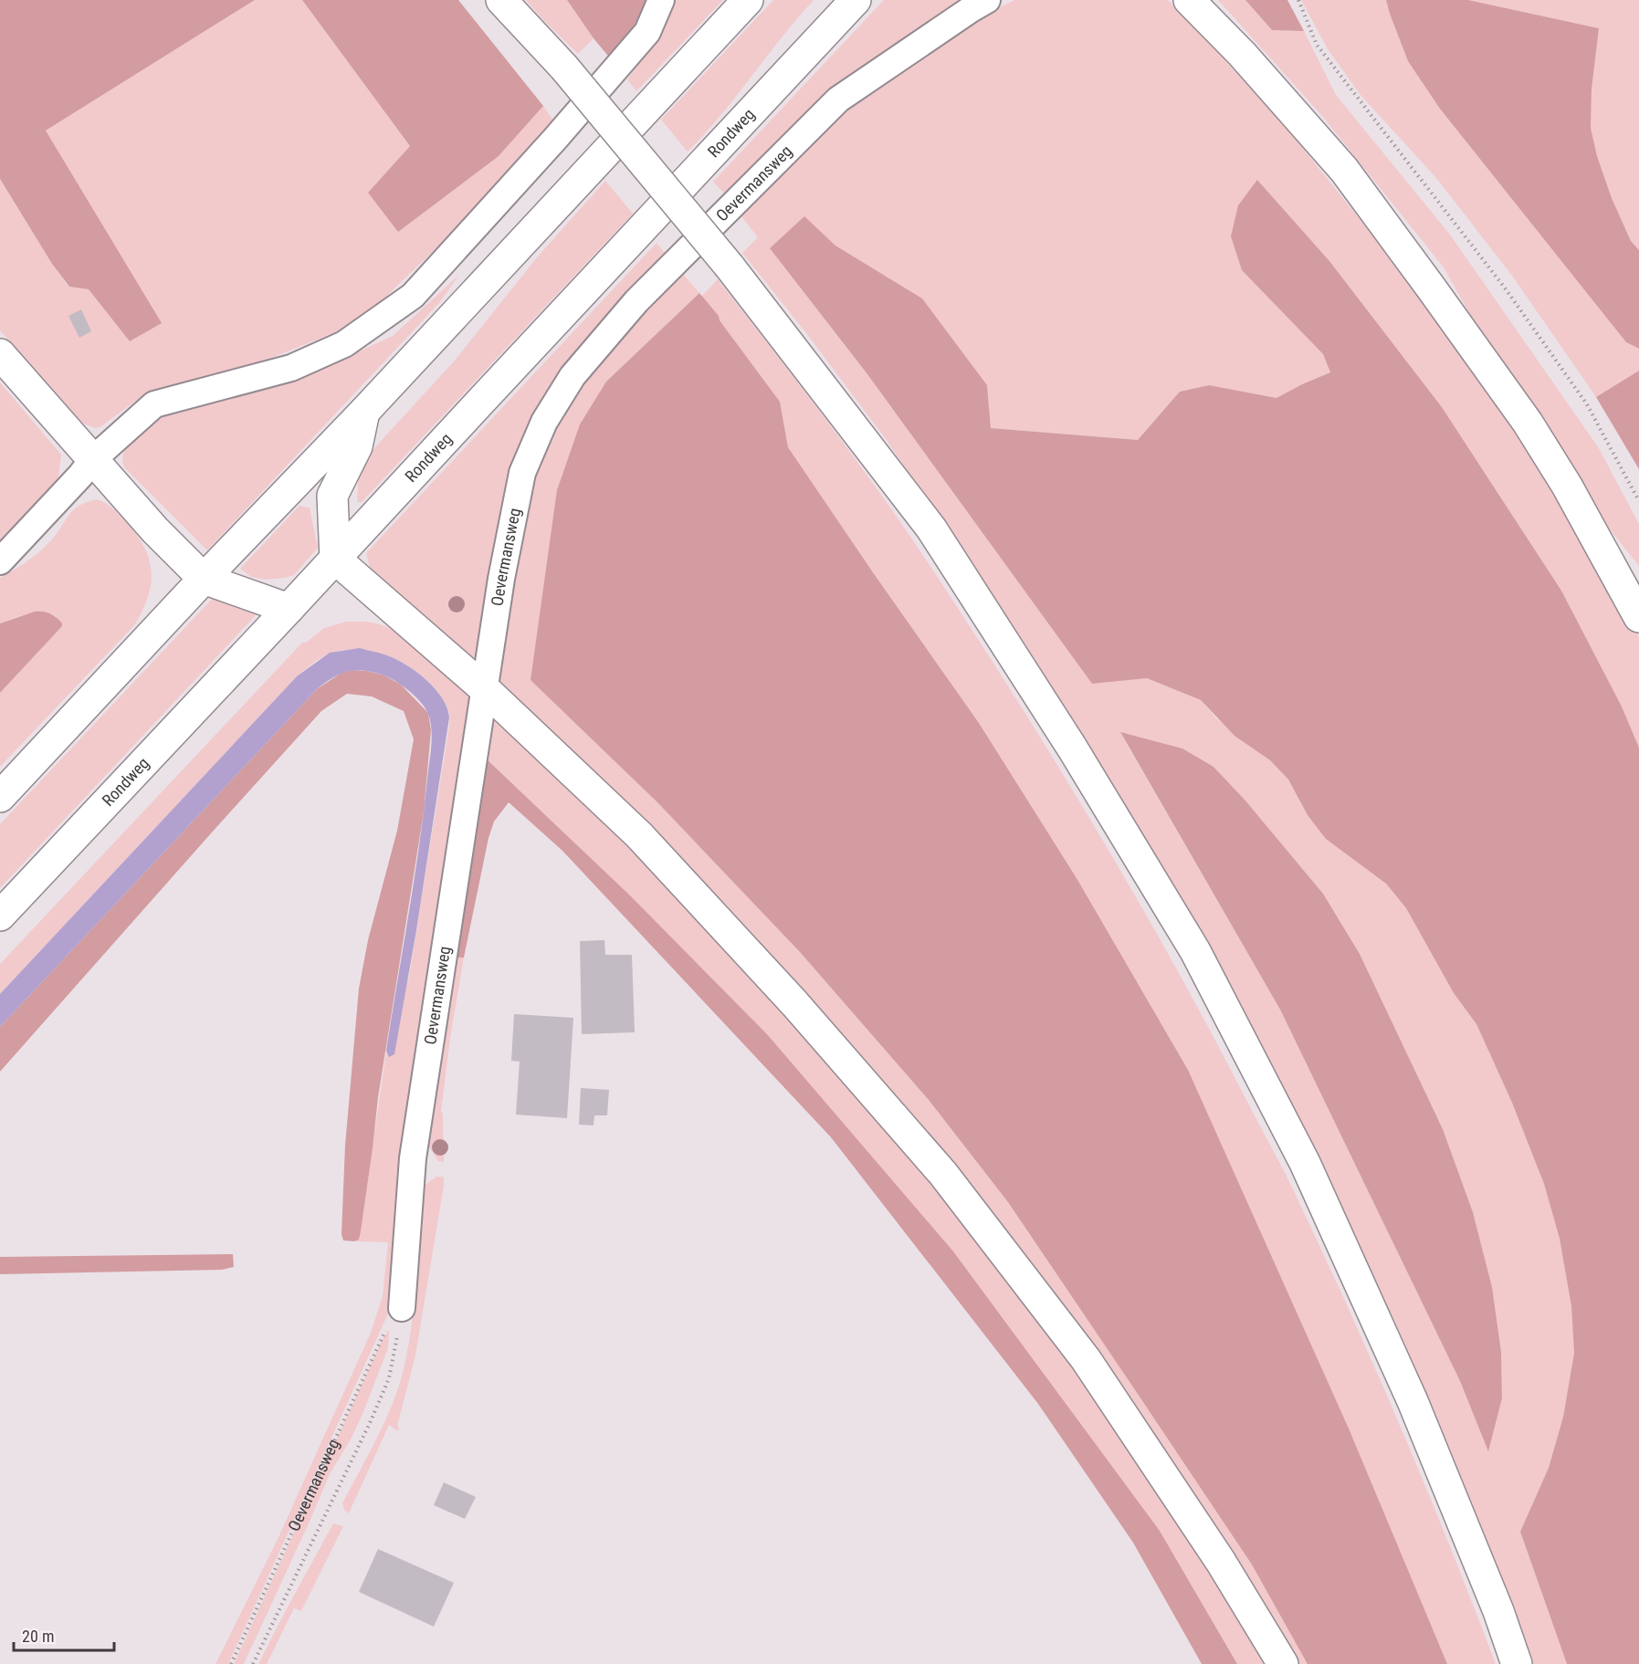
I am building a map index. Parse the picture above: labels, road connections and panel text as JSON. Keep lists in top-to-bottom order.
{
  "streets": {
    "main road": ["Rondweg"],
    "street": ["Oevermansweg"]
  },
  "scale_bar": "20 m"
}
